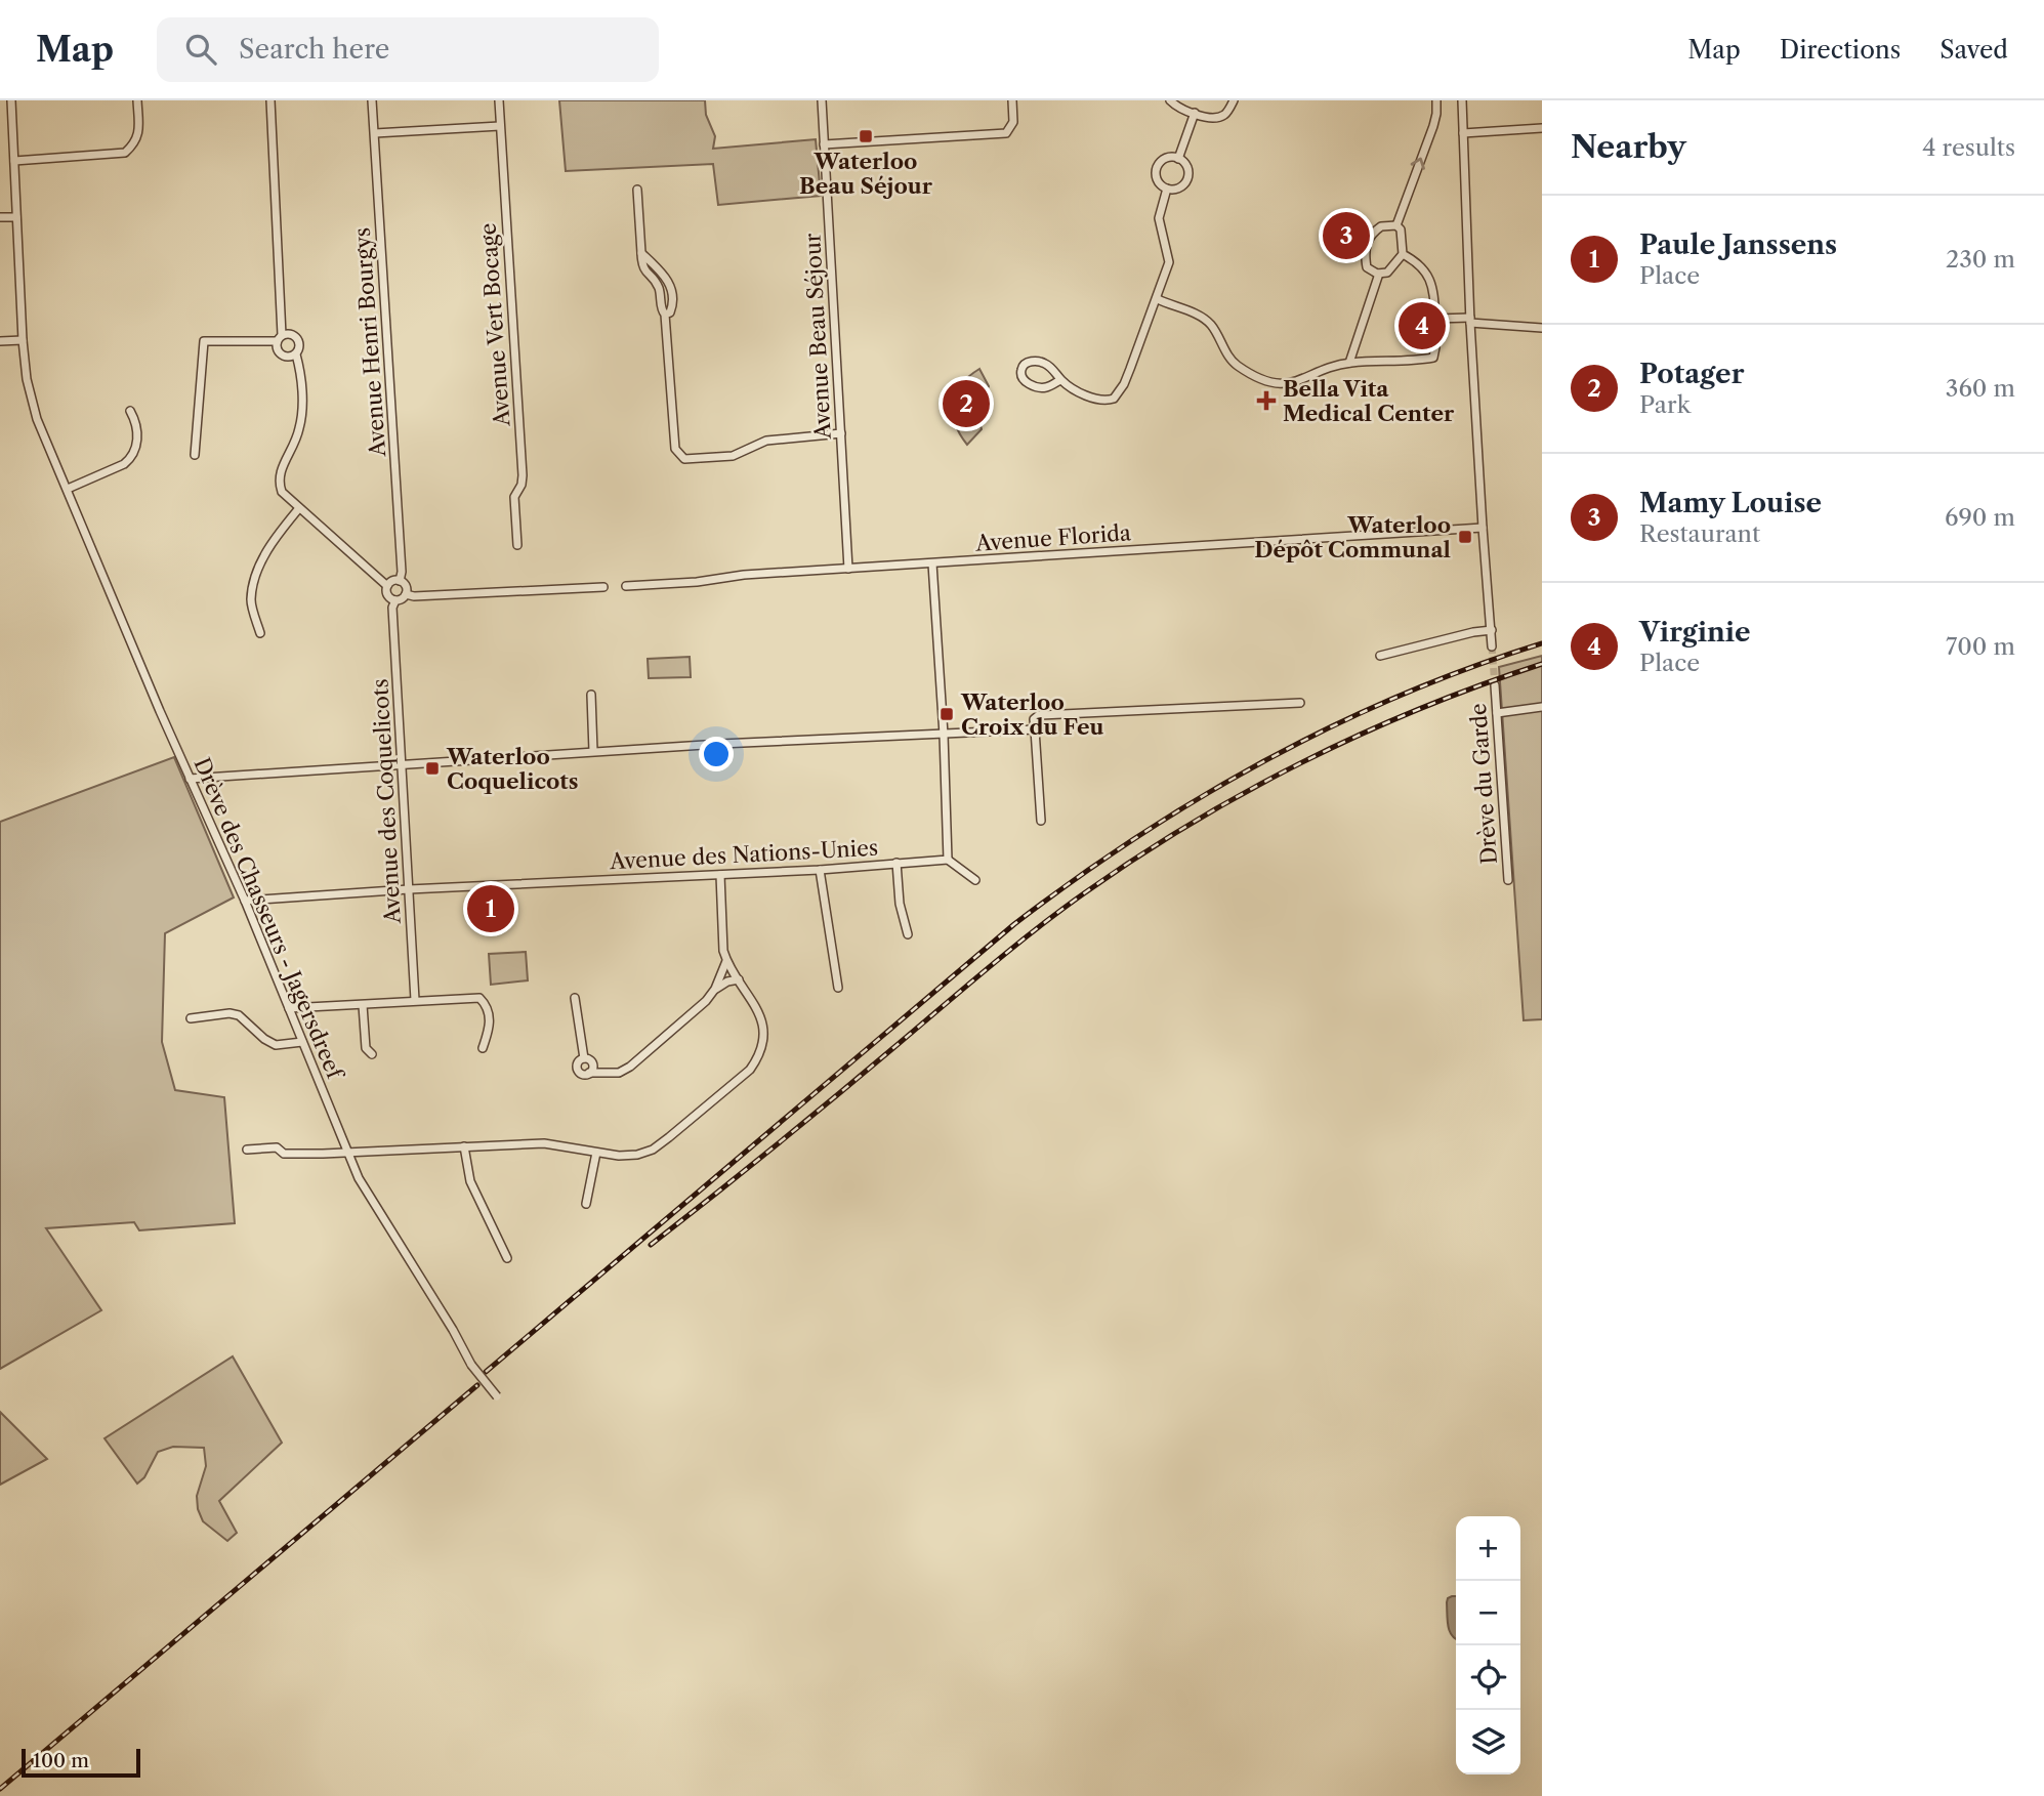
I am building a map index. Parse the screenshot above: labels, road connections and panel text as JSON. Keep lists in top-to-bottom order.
{
  "streets": {
    "street": [
      "Avenue Vert Bocage",
      "Avenue Beau Séjour",
      "Avenue Henri Bourgys",
      "Avenue Florida",
      "Drève du Garde",
      "Avenue des Coquelicots",
      "Avenue des Nations-Unies",
      "Drève des Chasseurs - Jagersdreef"
    ]
  },
  "crossings": [
    ["Avenue Beau Séjour", "Avenue Florida"],
    ["Avenue Henri Bourgys", "Avenue des Coquelicots"],
    ["Avenue des Coquelicots", "Avenue des Nations-Unies"],
    ["Avenue des Nations-Unies", "Drève des Chasseurs - Jagersdreef"]
  ],
  "places": {
    "transit": [
      "Waterloo Beau Séjour",
      "Waterloo Dépôt Communal",
      "Waterloo Croix du Feu",
      "Waterloo Coquelicots"
    ],
    "health": ["Bella Vita Medical Center"]
  },
  "scale_bar": "100 m",
  "page": {
    "header": "Map",
    "search": "Search here",
    "nav": ["Map", "Directions", "Saved"],
    "heading": ["Nearby", "4 results"],
    "list": [
      {
        "mark": "1",
        "name": "Paule Janssens",
        "note": "Place",
        "value": "230 m"
      },
      {
        "mark": "2",
        "name": "Potager",
        "note": "Park",
        "value": "360 m"
      },
      {
        "mark": "3",
        "name": "Mamy Louise",
        "note": "Restaurant",
        "value": "690 m"
      },
      {
        "mark": "4",
        "name": "Virginie",
        "note": "Place",
        "value": "700 m"
      }
    ],
    "pins": [
      "3",
      "4",
      "2",
      "1"
    ],
    "map_buttons": ["+", "−"],
    "scale": "100 m"
  }
}
